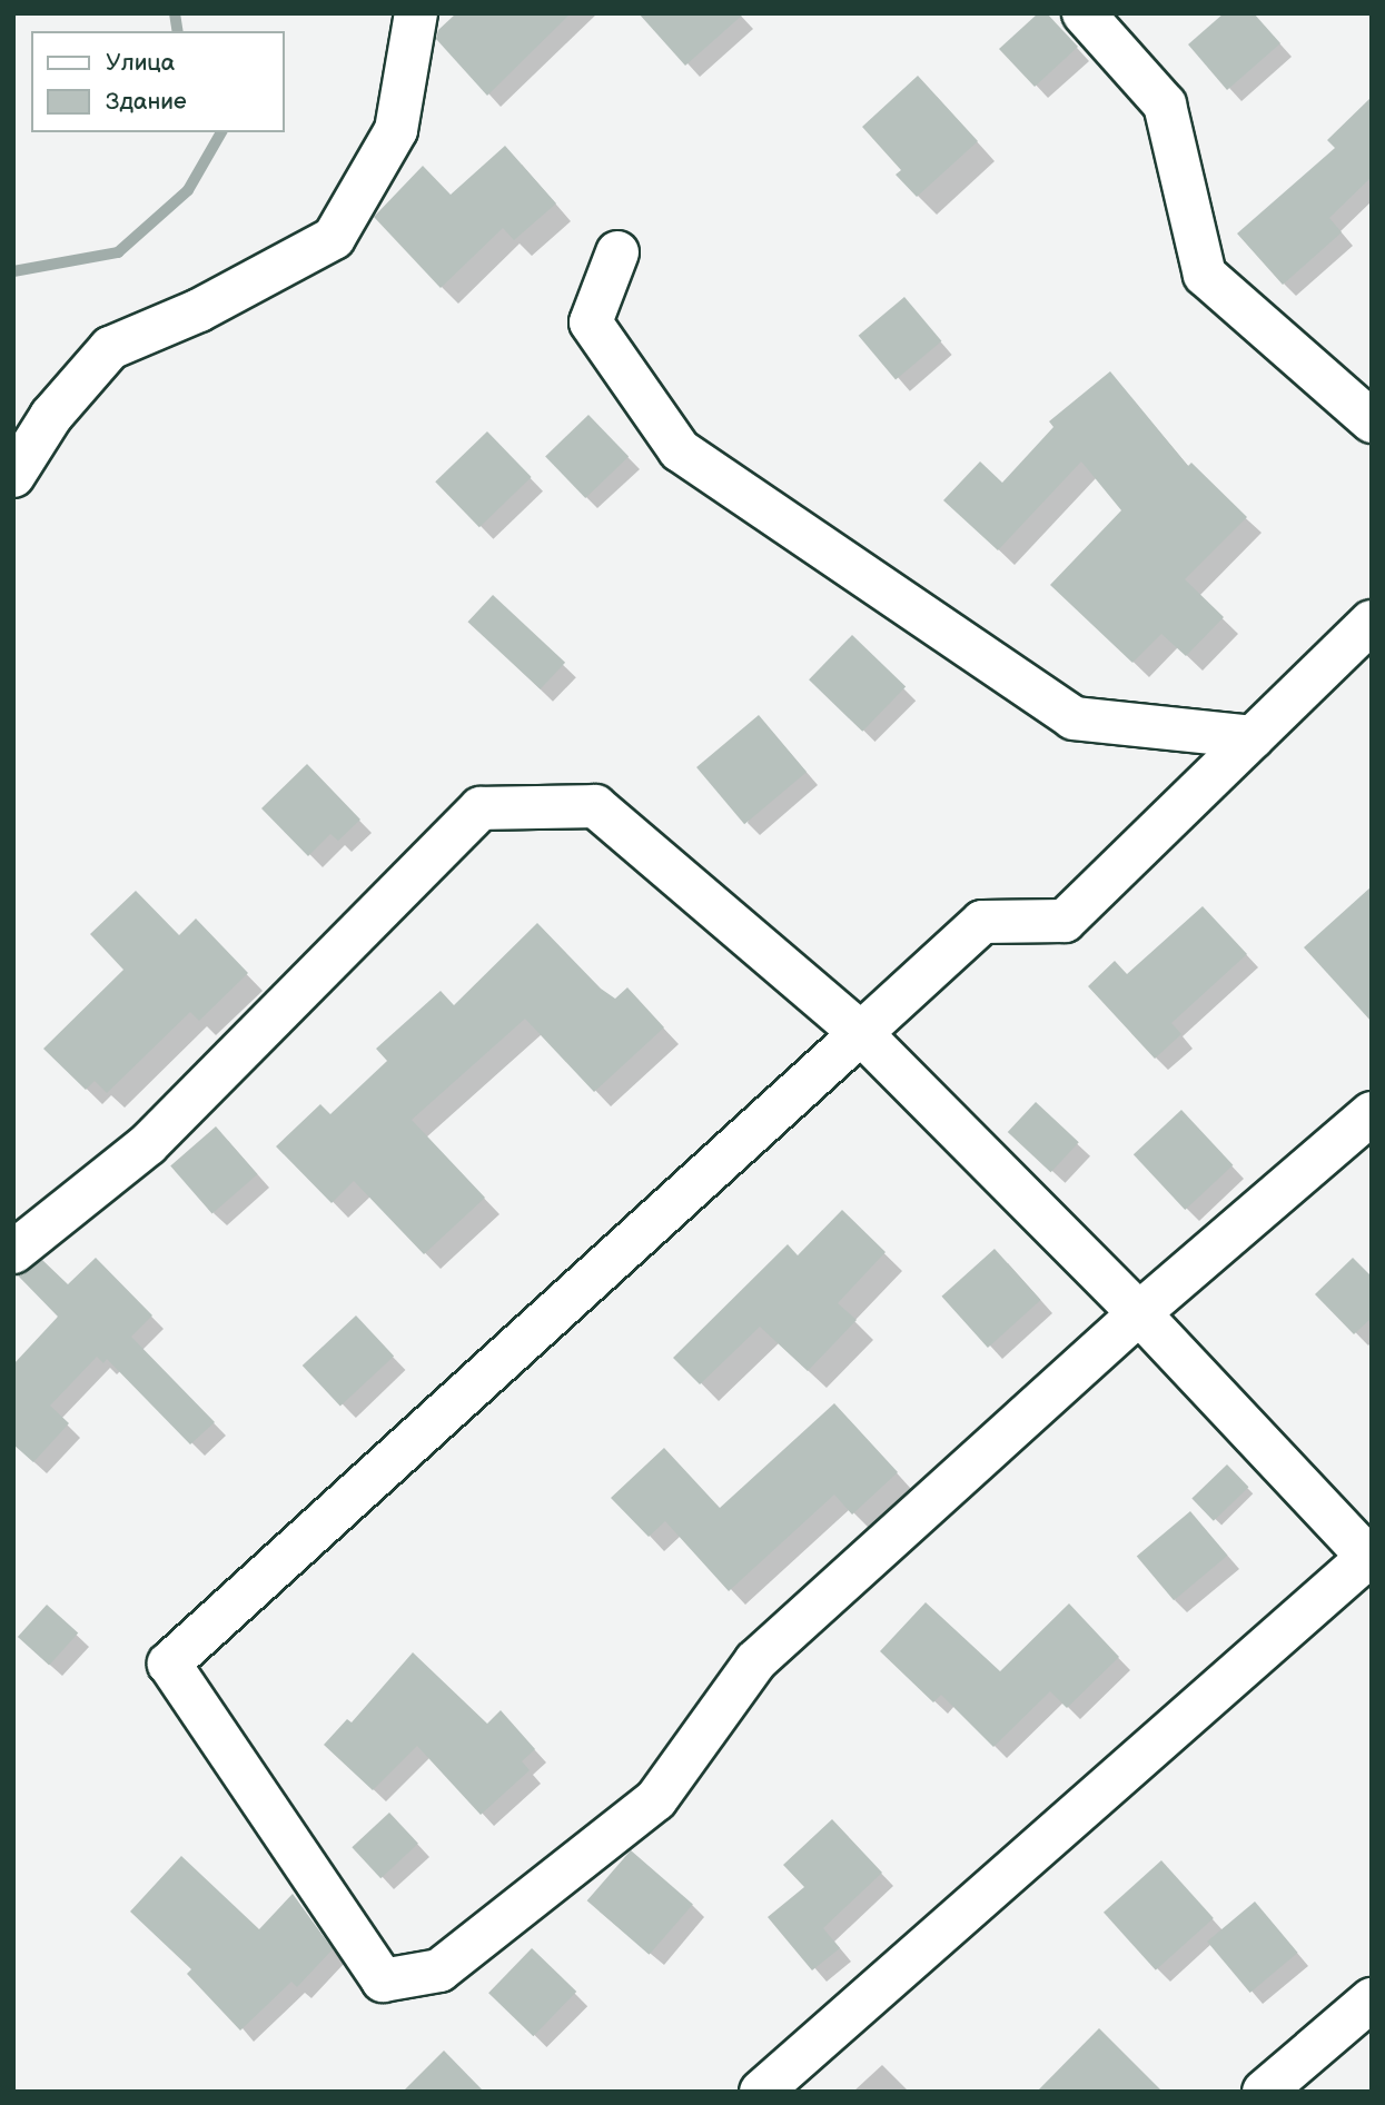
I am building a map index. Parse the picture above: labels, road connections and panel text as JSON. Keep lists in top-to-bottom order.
{
  "legend": ["Улица", "Здание"]
}
